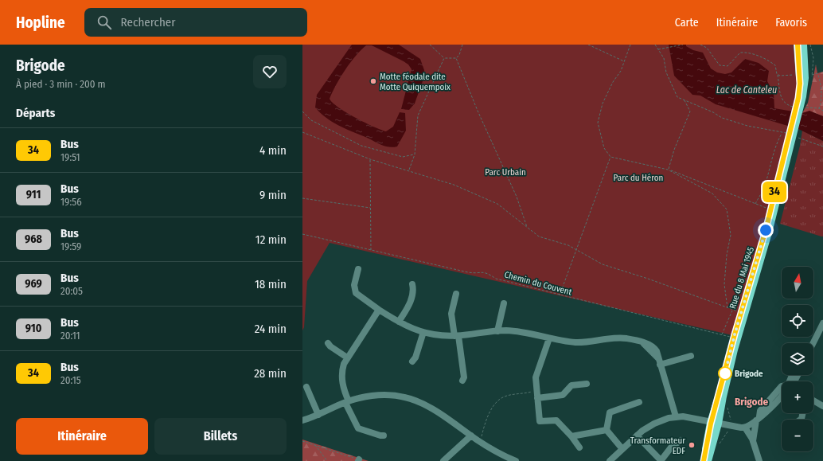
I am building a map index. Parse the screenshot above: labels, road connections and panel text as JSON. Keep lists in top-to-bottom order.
{
  "streets": {
    "main road": ["Rue du 8 Mai 1945"],
    "path": ["Chemin du Couvent"]
  },
  "crossings": [
    ["Rue du 8 Mai 1945", "Chemin du Couvent"]
  ],
  "districts": ["Brigode"],
  "water": ["Lac de Canteleu"],
  "parks": ["Parc Urbain", "Parc du Héron"],
  "places": ["Motte féodale dite Motte Quiquempoix", "Brigode", "Transformateur EDF"],
  "lines": ["bus line 34"],
  "north": "top",
  "page": {
    "header": "Hopline",
    "search": "Rechercher",
    "nav": ["Carte", "Itinéraire", "Favoris"],
    "heading": [
      ["Brigode", "À pied · 3 min · 200 m"],
      "Départs"
    ],
    "on_map": "34",
    "list": [
      {
        "mark": "34",
        "name": "Bus",
        "note": "19:51",
        "value": "4 min"
      },
      {
        "mark": "911",
        "name": "Bus",
        "note": "19:56",
        "value": "9 min"
      },
      {
        "mark": "968",
        "name": "Bus",
        "note": "19:59",
        "value": "12 min"
      },
      {
        "mark": "969",
        "name": "Bus",
        "note": "20:05",
        "value": "18 min"
      },
      {
        "mark": "910",
        "name": "Bus",
        "note": "20:11",
        "value": "24 min"
      },
      {
        "mark": "34",
        "name": "Bus",
        "note": "20:15",
        "value": "28 min"
      }
    ],
    "map_buttons": ["+", "−"],
    "buttons": ["Itinéraire", "Billets"]
  }
}
